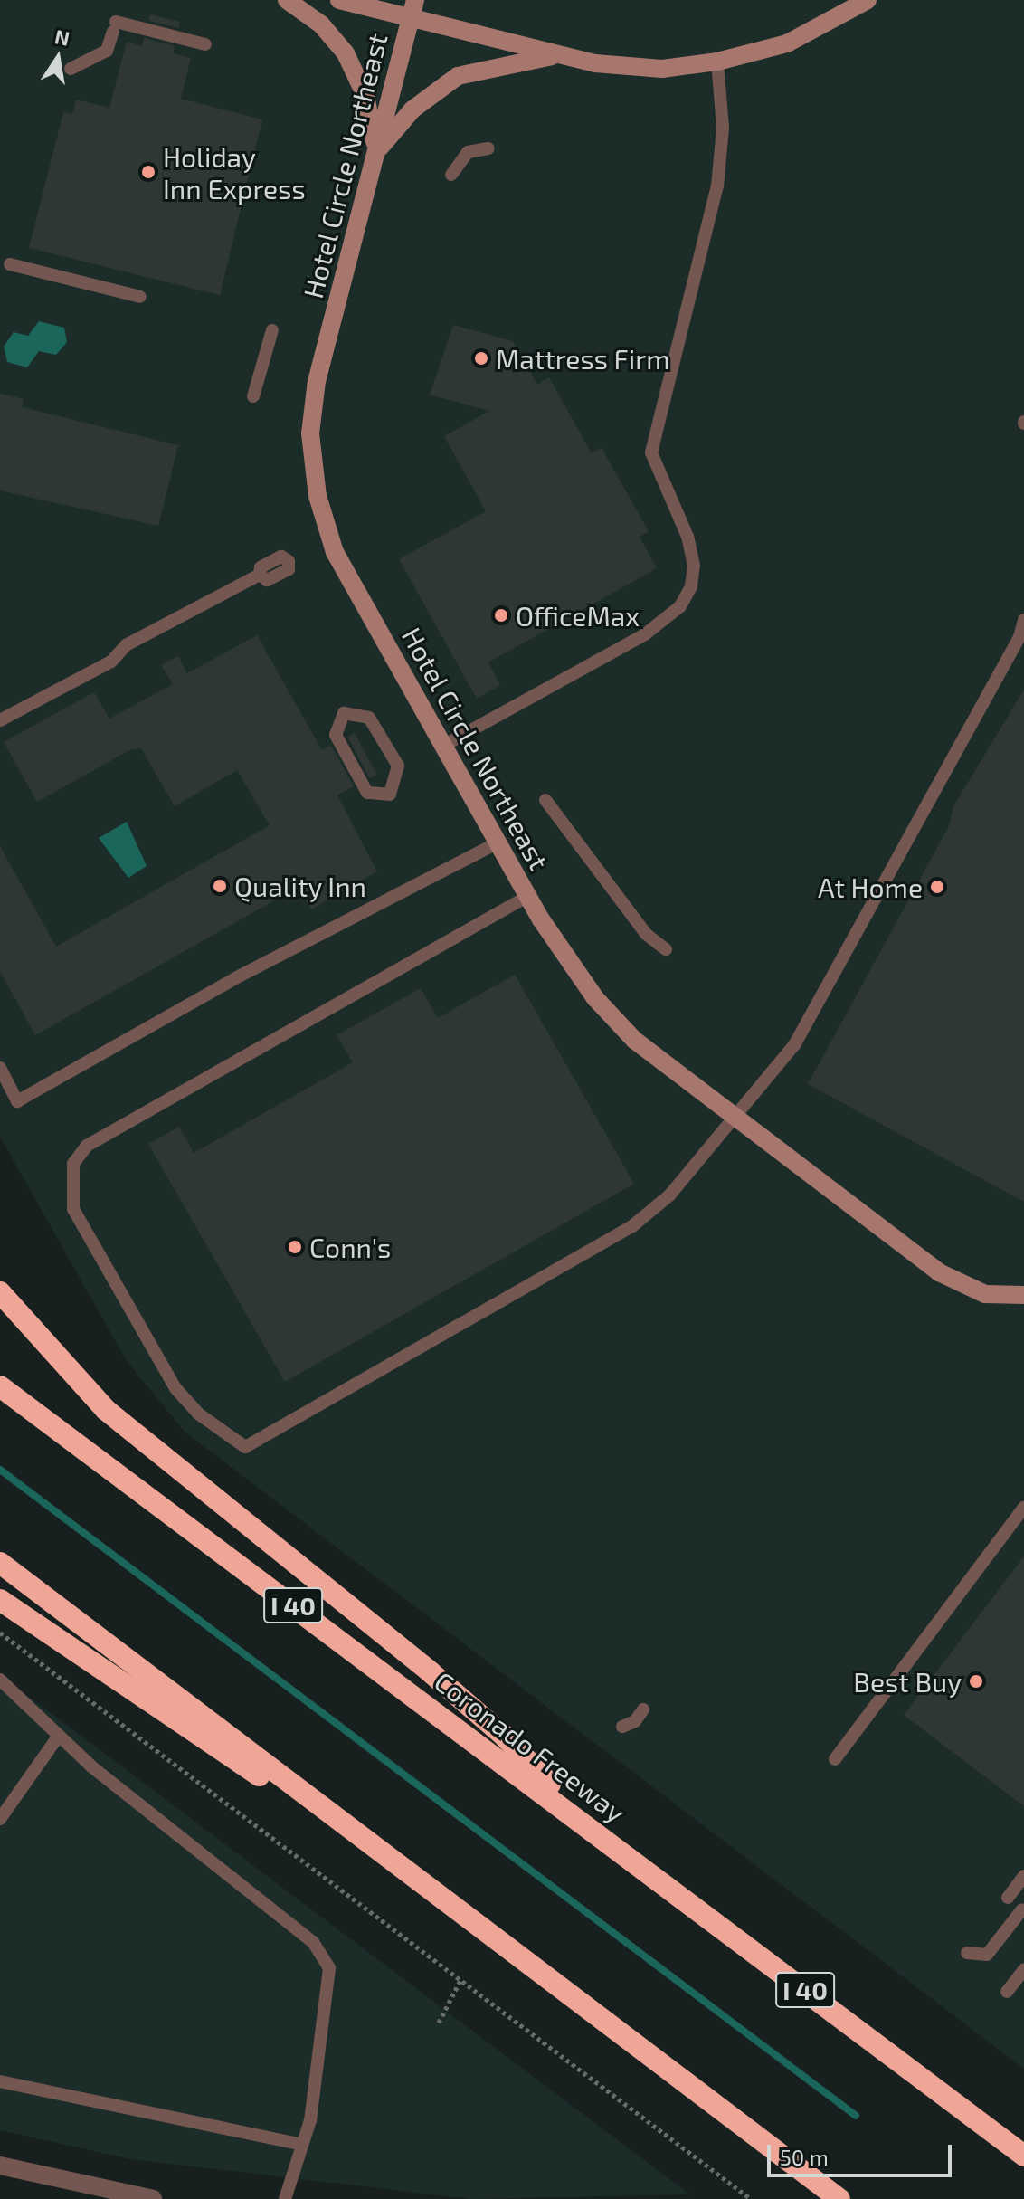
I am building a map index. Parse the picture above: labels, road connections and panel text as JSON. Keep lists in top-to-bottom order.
{
  "streets": {
    "highway": ["I 40", "Coronado Freeway"],
    "street": ["Hotel Circle Northeast"]
  },
  "places": [
    "Holiday Inn Express",
    "Mattress Firm",
    "OfficeMax",
    "Quality Inn",
    "At Home",
    "Conn's",
    "Best Buy"
  ],
  "scale_bar": "50 m",
  "north": "top"
}
